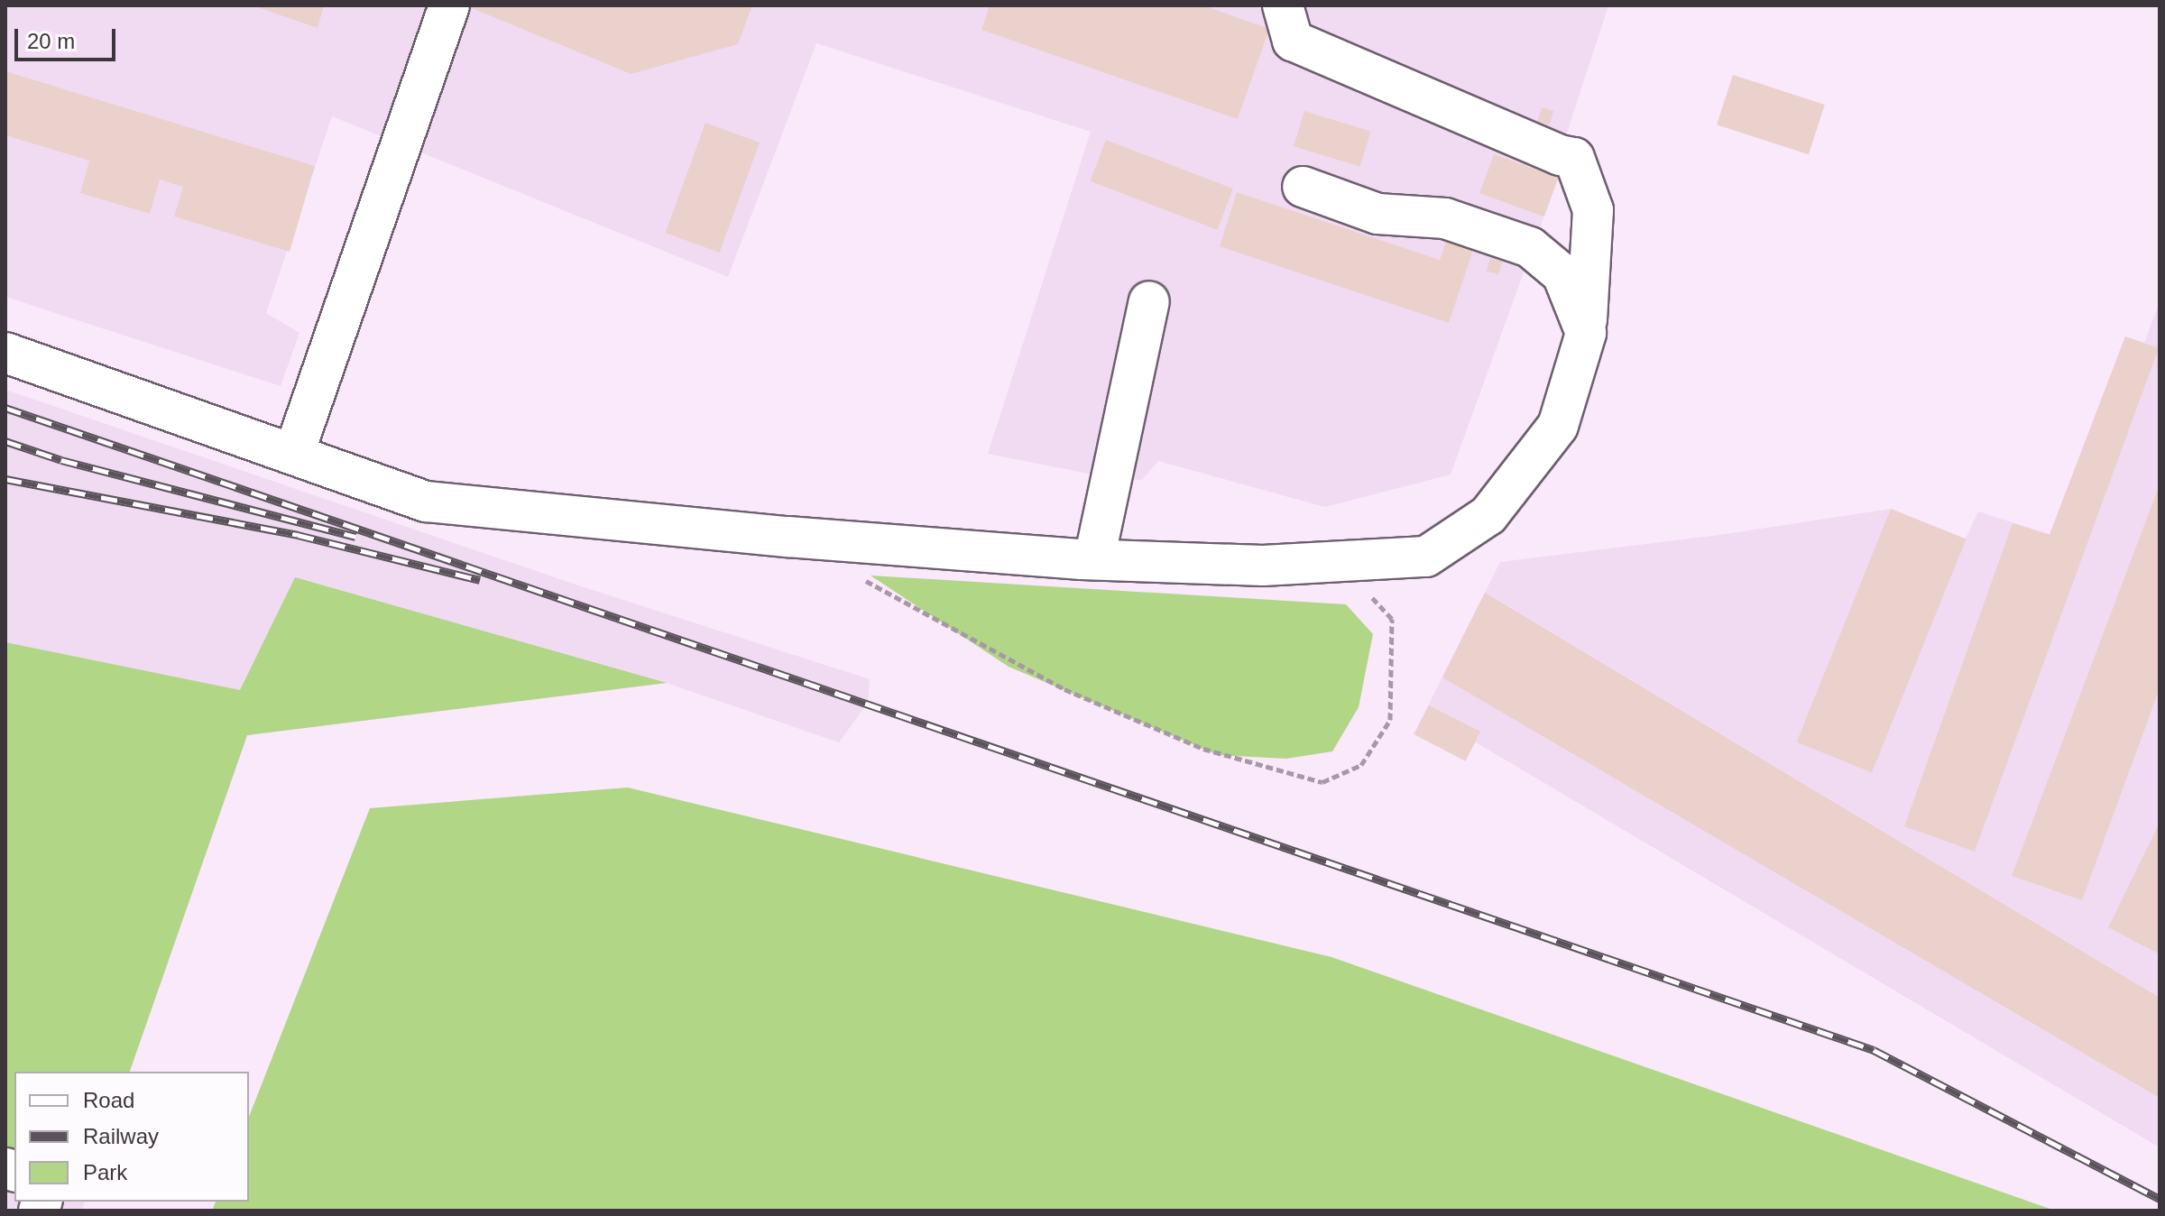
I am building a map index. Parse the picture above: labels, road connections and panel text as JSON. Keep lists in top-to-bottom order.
{
  "legend": ["Road", "Railway", "Park"],
  "scale_bar": "20 m"
}
